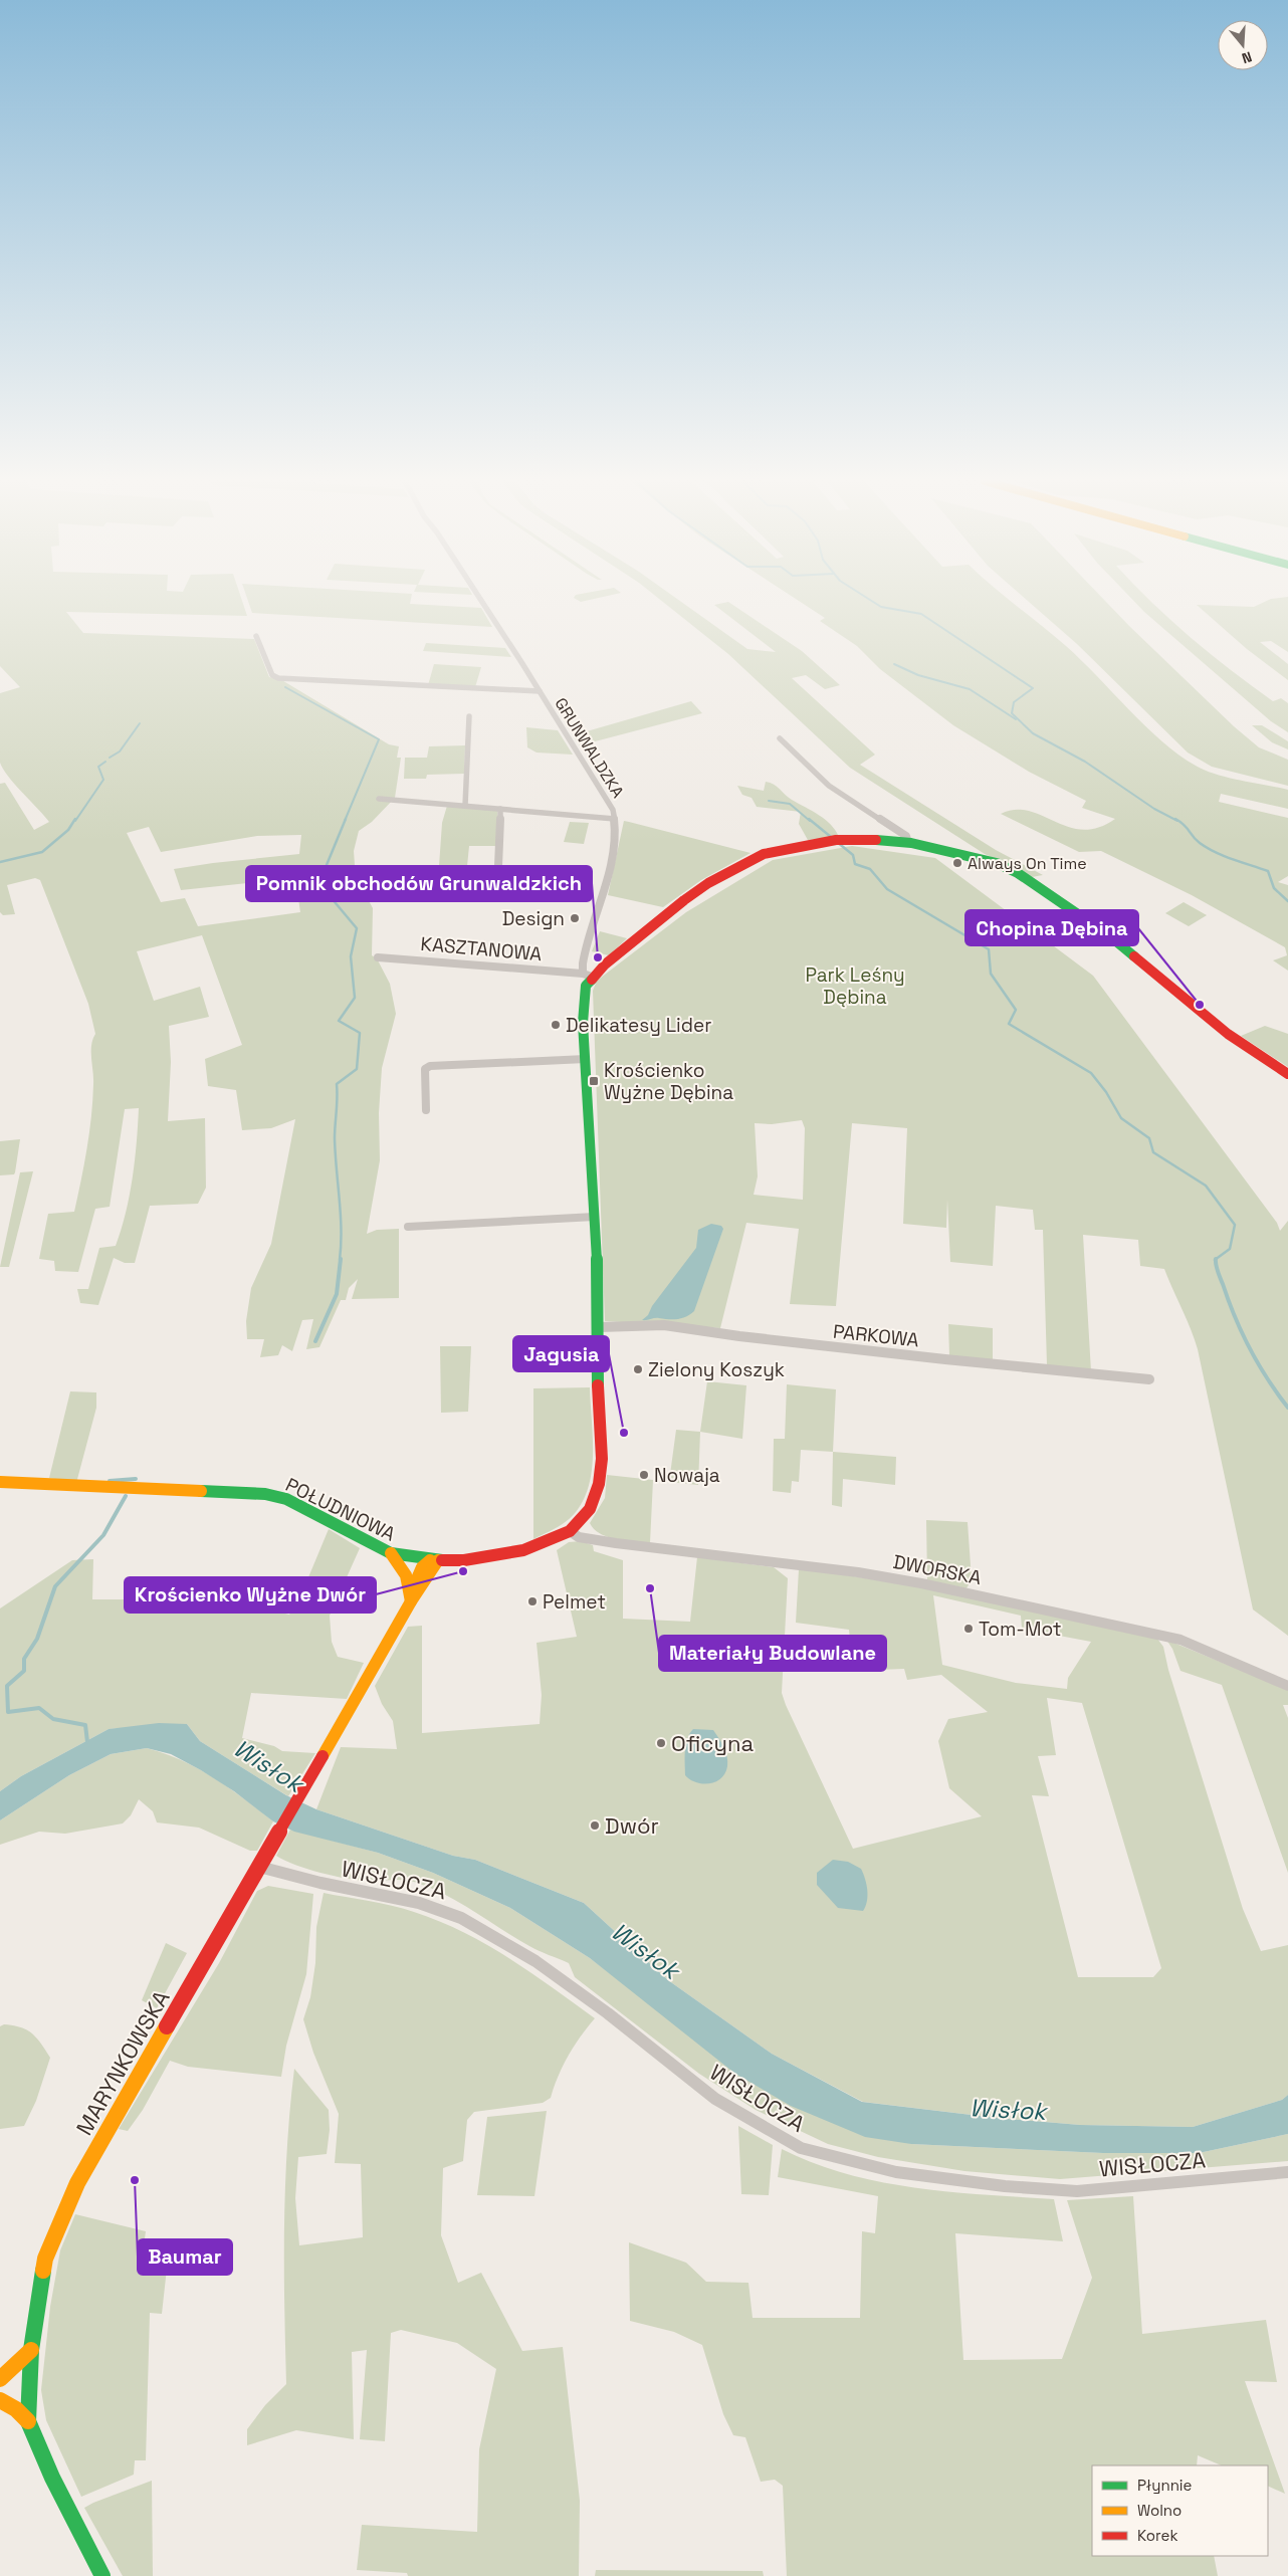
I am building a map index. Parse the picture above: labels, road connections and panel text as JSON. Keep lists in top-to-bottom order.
{
  "streets": {
    "street": [
      "GRUNWALDZKA",
      "KASZTANOWA",
      "PARKOWA",
      "POŁUDNIOWA",
      "DWORSKA",
      "WISŁOCZA",
      "MARYNKOWSKA"
    ]
  },
  "crossings": [
    ["GRUNWALDZKA", "KASZTANOWA"],
    ["POŁUDNIOWA", "DWORSKA"],
    ["POŁUDNIOWA", "MARYNKOWSKA"],
    ["WISŁOCZA", "MARYNKOWSKA"]
  ],
  "water": ["Wisłok"],
  "parks": ["Park Leśny Dębina"],
  "places": {
    "other": [
      "Always On Time",
      "Design",
      "Pomnik obchodów Grunwaldzkich",
      "Chopina Dębina",
      "Delikatesy Lider",
      "Zielony Koszyk",
      "Jagusia",
      "Nowaja",
      "Krościenko Wyżne Dwór",
      "Materiały Budowlane",
      "Pelmet",
      "Tom-Mot",
      "Oficyna",
      "Dwór",
      "Baumar"
    ],
    "transit": ["Krościenko Wyżne Dębina"]
  },
  "legend": ["Płynnie", "Wolno", "Korek"],
  "north": "bottom"
}
